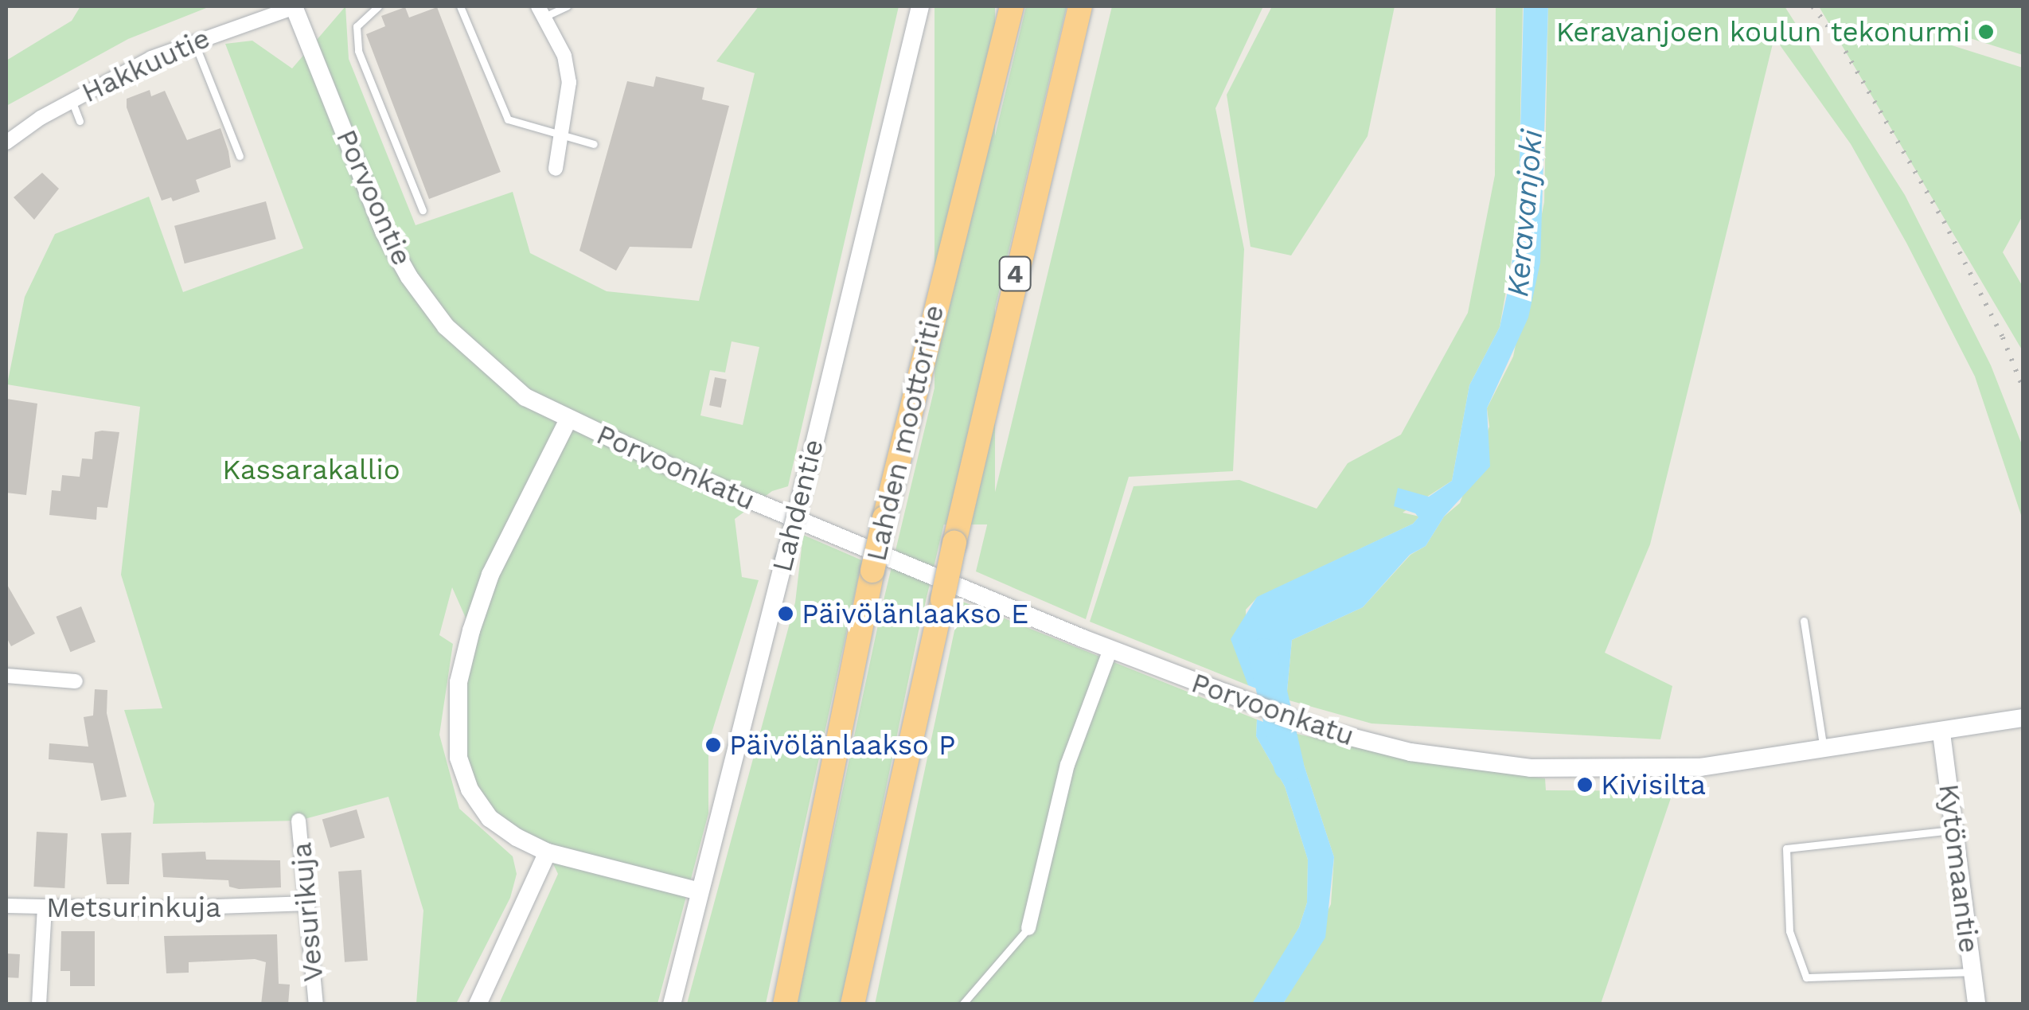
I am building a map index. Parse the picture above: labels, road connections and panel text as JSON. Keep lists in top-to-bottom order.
{
  "streets": {
    "highway": ["4", "Lahden moottoritie"],
    "street": [
      "Hakkuutie",
      "Porvoontie",
      "Porvoonkatu",
      "Lahdentie",
      "Kytömaantie",
      "Metsurinkuja",
      "Vesurikuja"
    ]
  },
  "crossings": [
    ["Hakkuutie", "Porvoontie"],
    ["Porvoontie", "Porvoonkatu"],
    ["Porvoonkatu", "Kytömaantie"],
    ["Metsurinkuja", "Vesurikuja"]
  ],
  "water": ["Keravanjoki"],
  "parks": ["Kassarakallio"],
  "places": [
    "Keravanjoen koulun tekonurmi",
    "Päivölänlaakso E",
    "Päivölänlaakso P",
    "Kivisilta"
  ]
}
